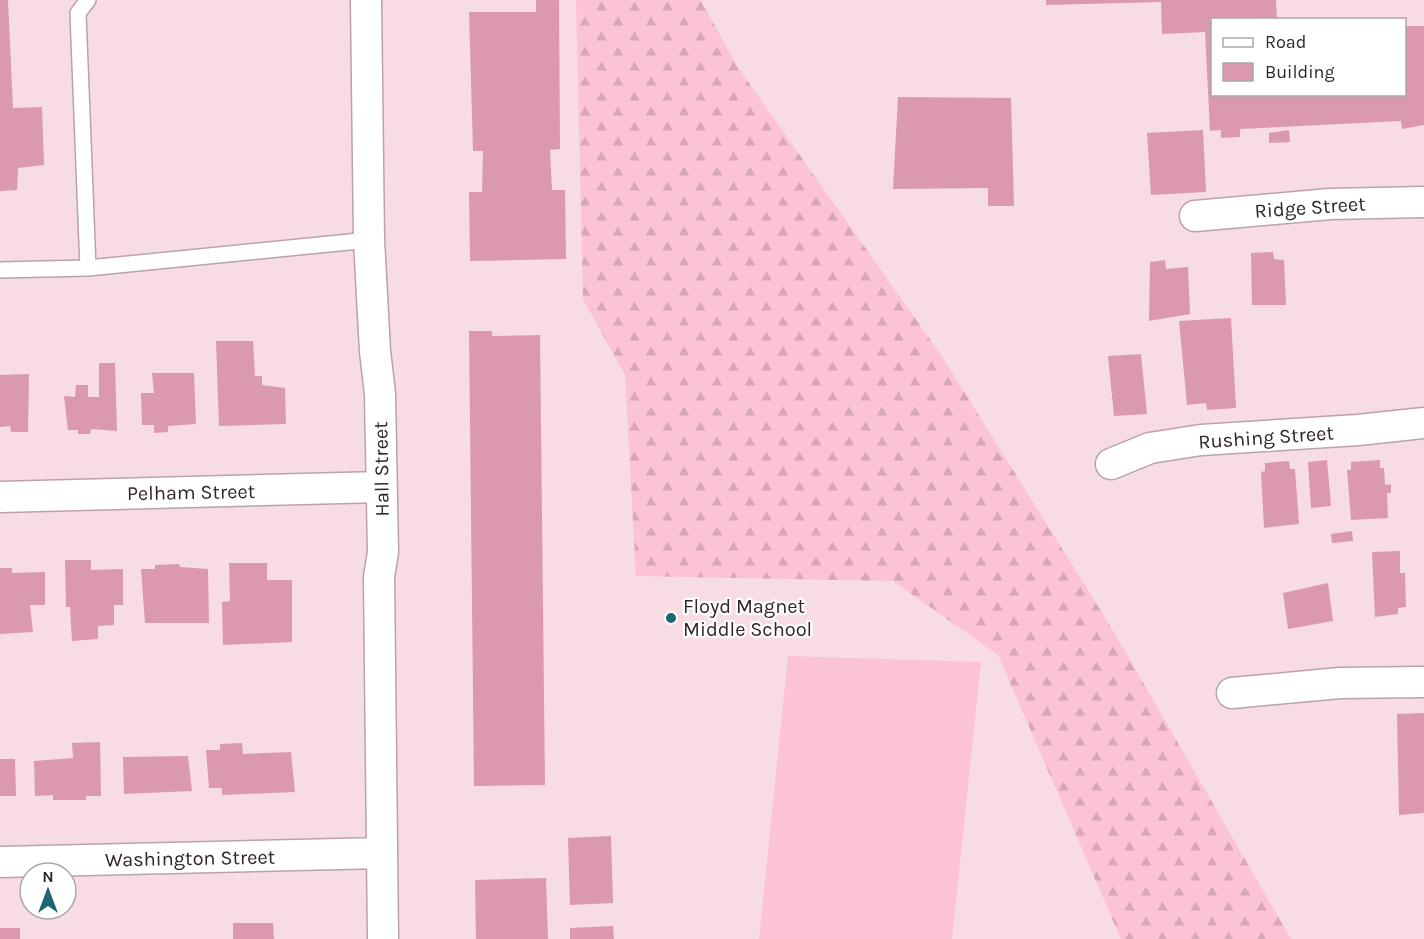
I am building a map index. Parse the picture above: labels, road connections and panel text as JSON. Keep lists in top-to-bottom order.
{
  "streets": {
    "street": [
      "Ridge Street",
      "Rushing Street",
      "Hall Street",
      "Pelham Street",
      "Washington Street"
    ]
  },
  "crossings": [
    ["Hall Street", "Pelham Street"],
    ["Hall Street", "Washington Street"]
  ],
  "places": ["Floyd Magnet Middle School"],
  "legend": ["Road", "Building"],
  "north": "top"
}
